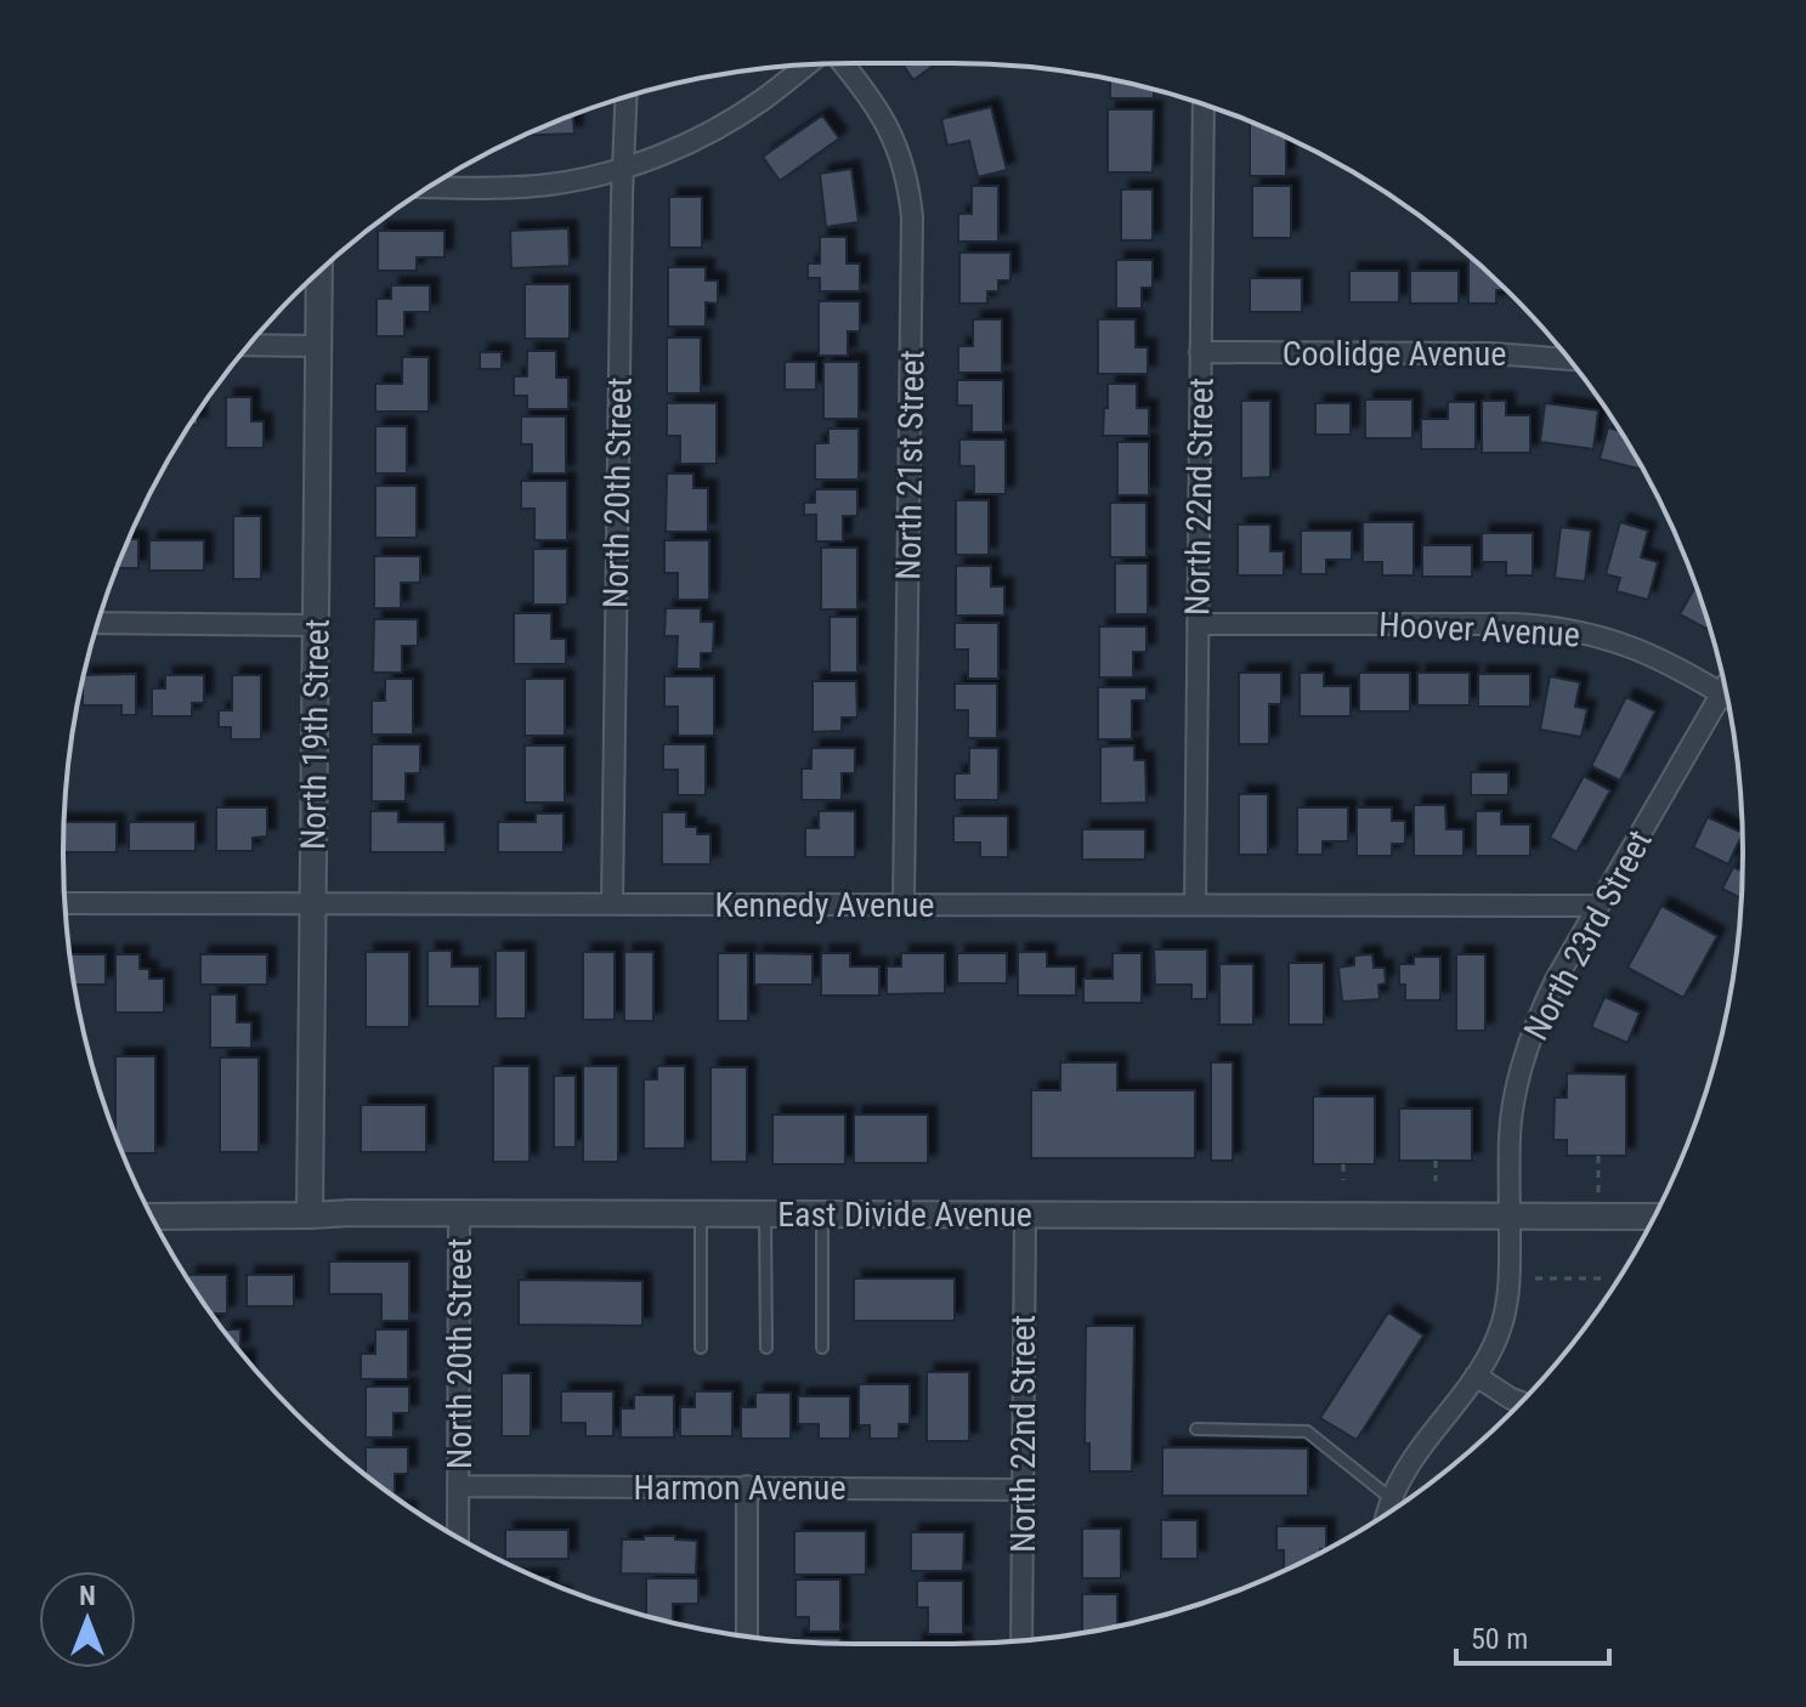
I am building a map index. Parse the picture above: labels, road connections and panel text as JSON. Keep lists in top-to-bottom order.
{
  "streets": {
    "street": [
      "Coolidge Avenue",
      "North 21st Street",
      "North 20th Street",
      "North 22nd Street",
      "Hoover Avenue",
      "North 19th Street",
      "Kennedy Avenue",
      "North 23rd Street",
      "East Divide Avenue",
      "Harmon Avenue"
    ]
  },
  "crossings": [
    ["Coolidge Avenue", "North 22nd Street"],
    ["North 21st Street", "Kennedy Avenue"],
    ["North 20th Street", "Kennedy Avenue"],
    ["North 20th Street", "East Divide Avenue"],
    ["North 20th Street", "Harmon Avenue"],
    ["North 22nd Street", "Hoover Avenue"],
    ["North 22nd Street", "Kennedy Avenue"],
    ["North 22nd Street", "East Divide Avenue"],
    ["North 22nd Street", "Harmon Avenue"],
    ["Hoover Avenue", "North 23rd Street"],
    ["North 19th Street", "Kennedy Avenue"],
    ["North 19th Street", "East Divide Avenue"],
    ["Kennedy Avenue", "North 23rd Street"],
    ["North 23rd Street", "East Divide Avenue"]
  ],
  "scale_bar": "50 m",
  "north": "top"
}
